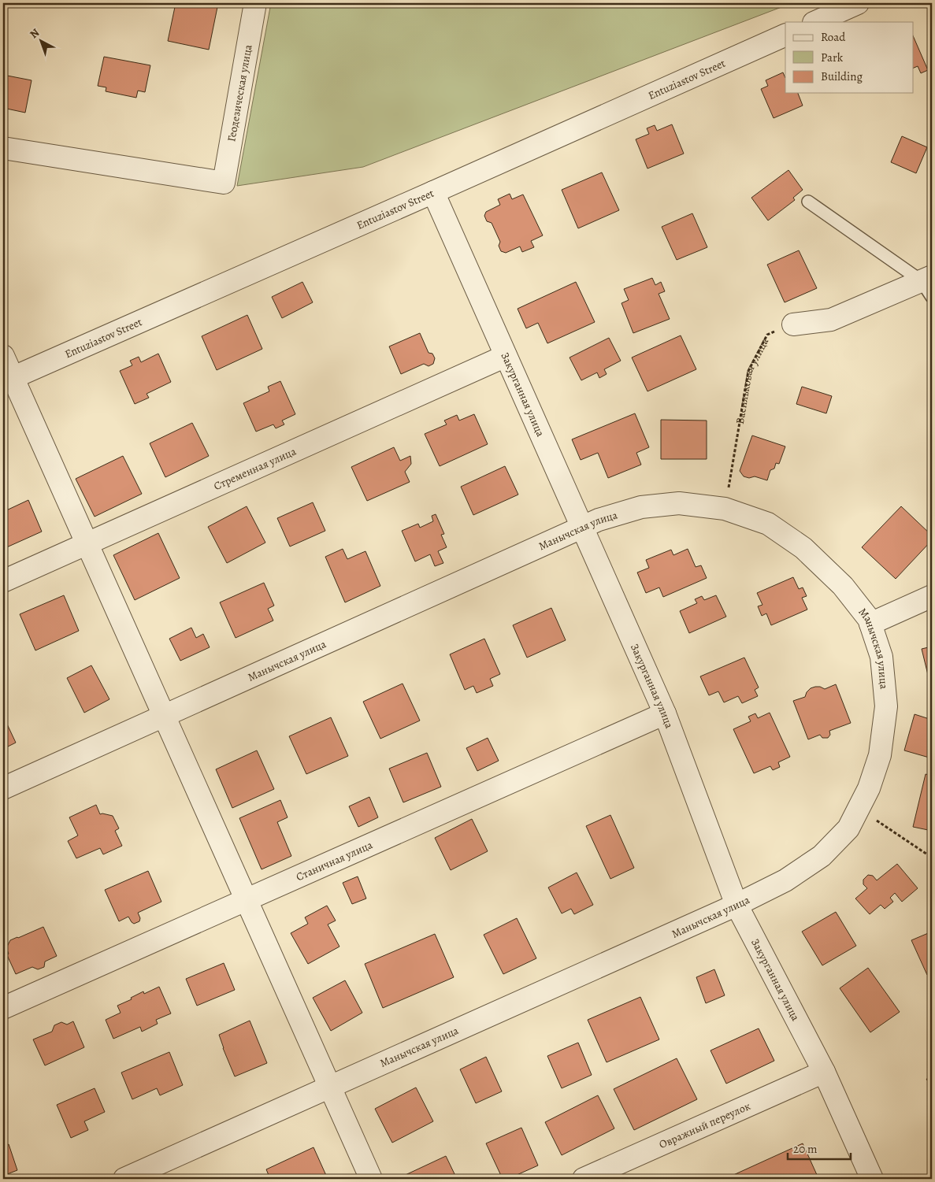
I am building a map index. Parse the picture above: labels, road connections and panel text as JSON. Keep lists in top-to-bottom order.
{
  "streets": {
    "street": [
      "Entuziastov Street",
      "Геодезическая улица",
      "Закурганная улица",
      "Стременная улица",
      "Манычская улица",
      "Станичная улица",
      "Овражный переулок"
    ],
    "path": ["Васильковая улица"]
  },
  "crossings": [
    ["Entuziastov Street", "Закурганная улица"],
    ["Васильковая улица", "Манычская улица"],
    ["Закурганная улица", "Стременная улица"],
    ["Закурганная улица", "Манычская улица"],
    ["Закурганная улица", "Станичная улица"],
    ["Закурганная улица", "Овражный переулок"]
  ],
  "legend": ["Road", "Park", "Building"],
  "scale_bar": "20 m",
  "north": "top left"
}
